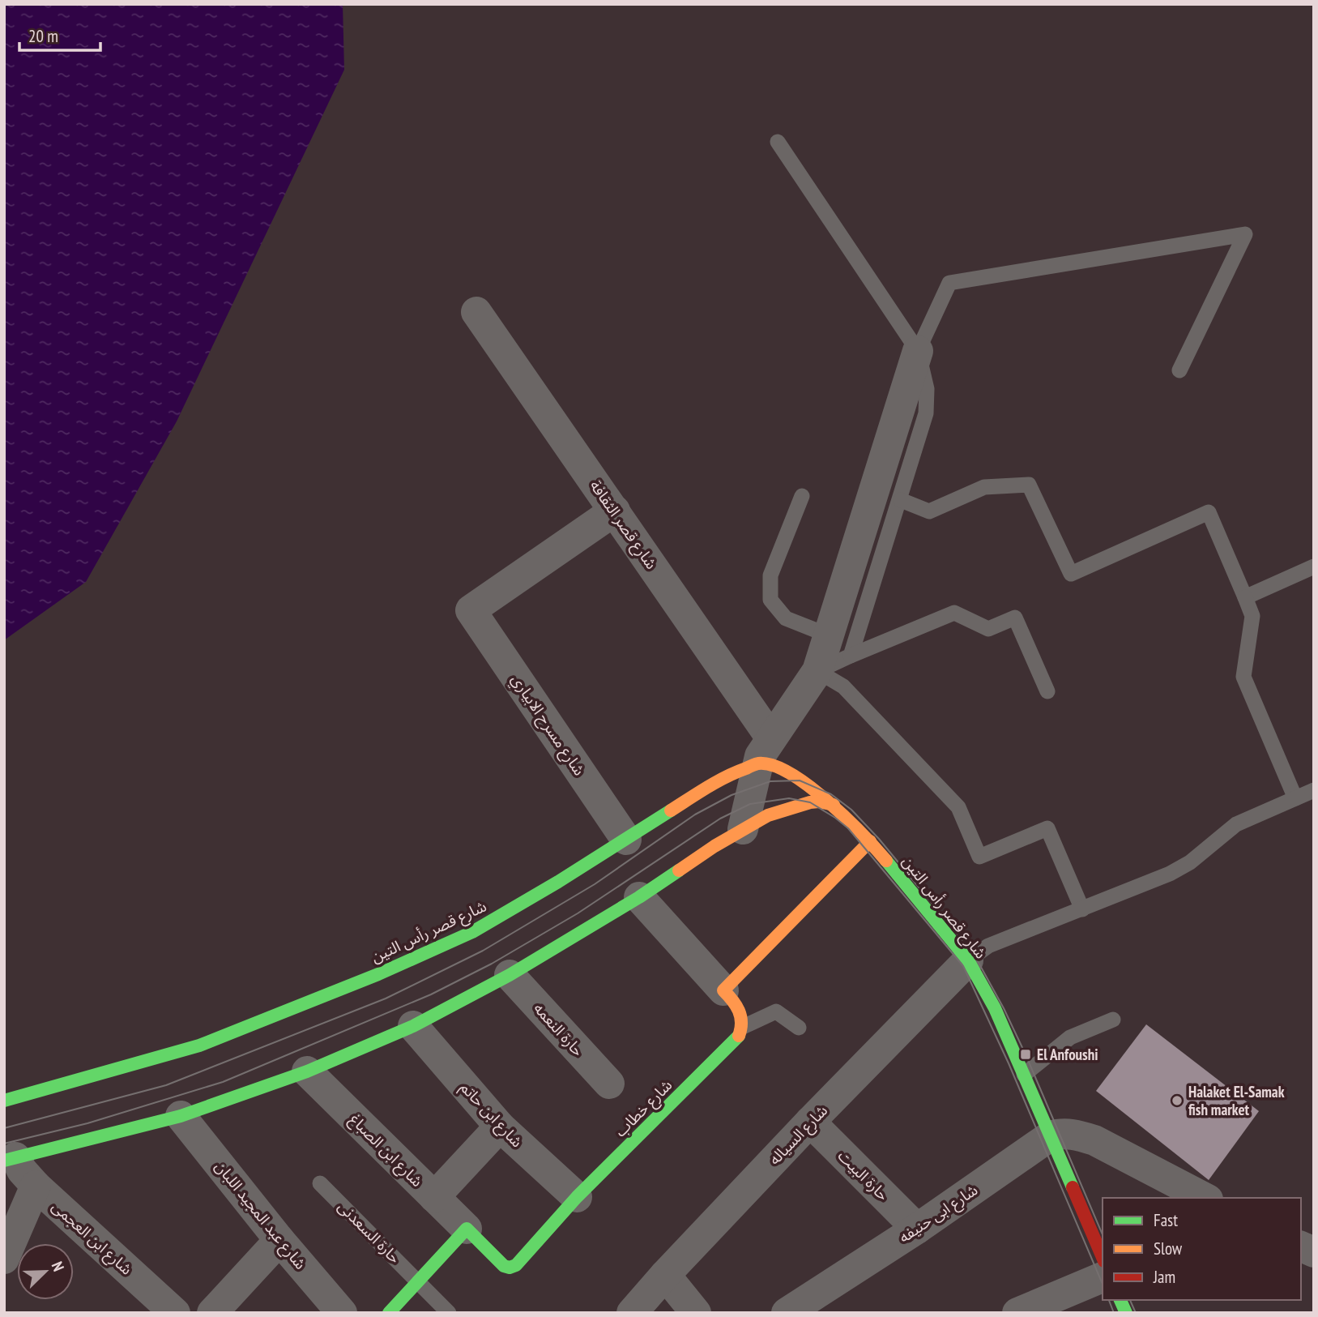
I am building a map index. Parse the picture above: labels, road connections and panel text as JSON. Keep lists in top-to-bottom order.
{
  "streets": {
    "main road": ["شارع قصر رأس التين", "شارع خطاب"],
    "street": [
      "شارع قصر الثقافة",
      "شارع مسرح الابياري",
      "حارة النعمه",
      "شارع ابن حاتم",
      "شارع السياله",
      "شارع ابن الصباغ",
      "حارة البيت",
      "شارع ابى حنيفه",
      "شارع عبد المجيد اللبان",
      "شارع ابن العجمى"
    ],
    "lane": ["حارة السعدنى"]
  },
  "crossings": [
    ["شارع قصر الثقافة", "شارع مسرح الابياري"],
    ["شارع قصر الثقافة", "شارع قصر رأس التين"],
    ["شارع مسرح الابياري", "شارع قصر رأس التين"],
    ["شارع قصر رأس التين", "شارع السياله"],
    ["شارع قصر رأس التين", "شارع ابى حنيفه"],
    ["شارع خطاب", "شارع ابن حاتم"],
    ["شارع خطاب", "شارع ابن الصباغ"],
    ["شارع السياله", "حارة البيت"],
    ["حارة البيت", "شارع ابى حنيفه"]
  ],
  "places": {
    "transit": ["El Anfoushi"],
    "other": ["Halaket El-Samak fish market"]
  },
  "legend": ["Fast", "Slow", "Jam"],
  "scale_bar": "20 m",
  "north": "top right"
}
